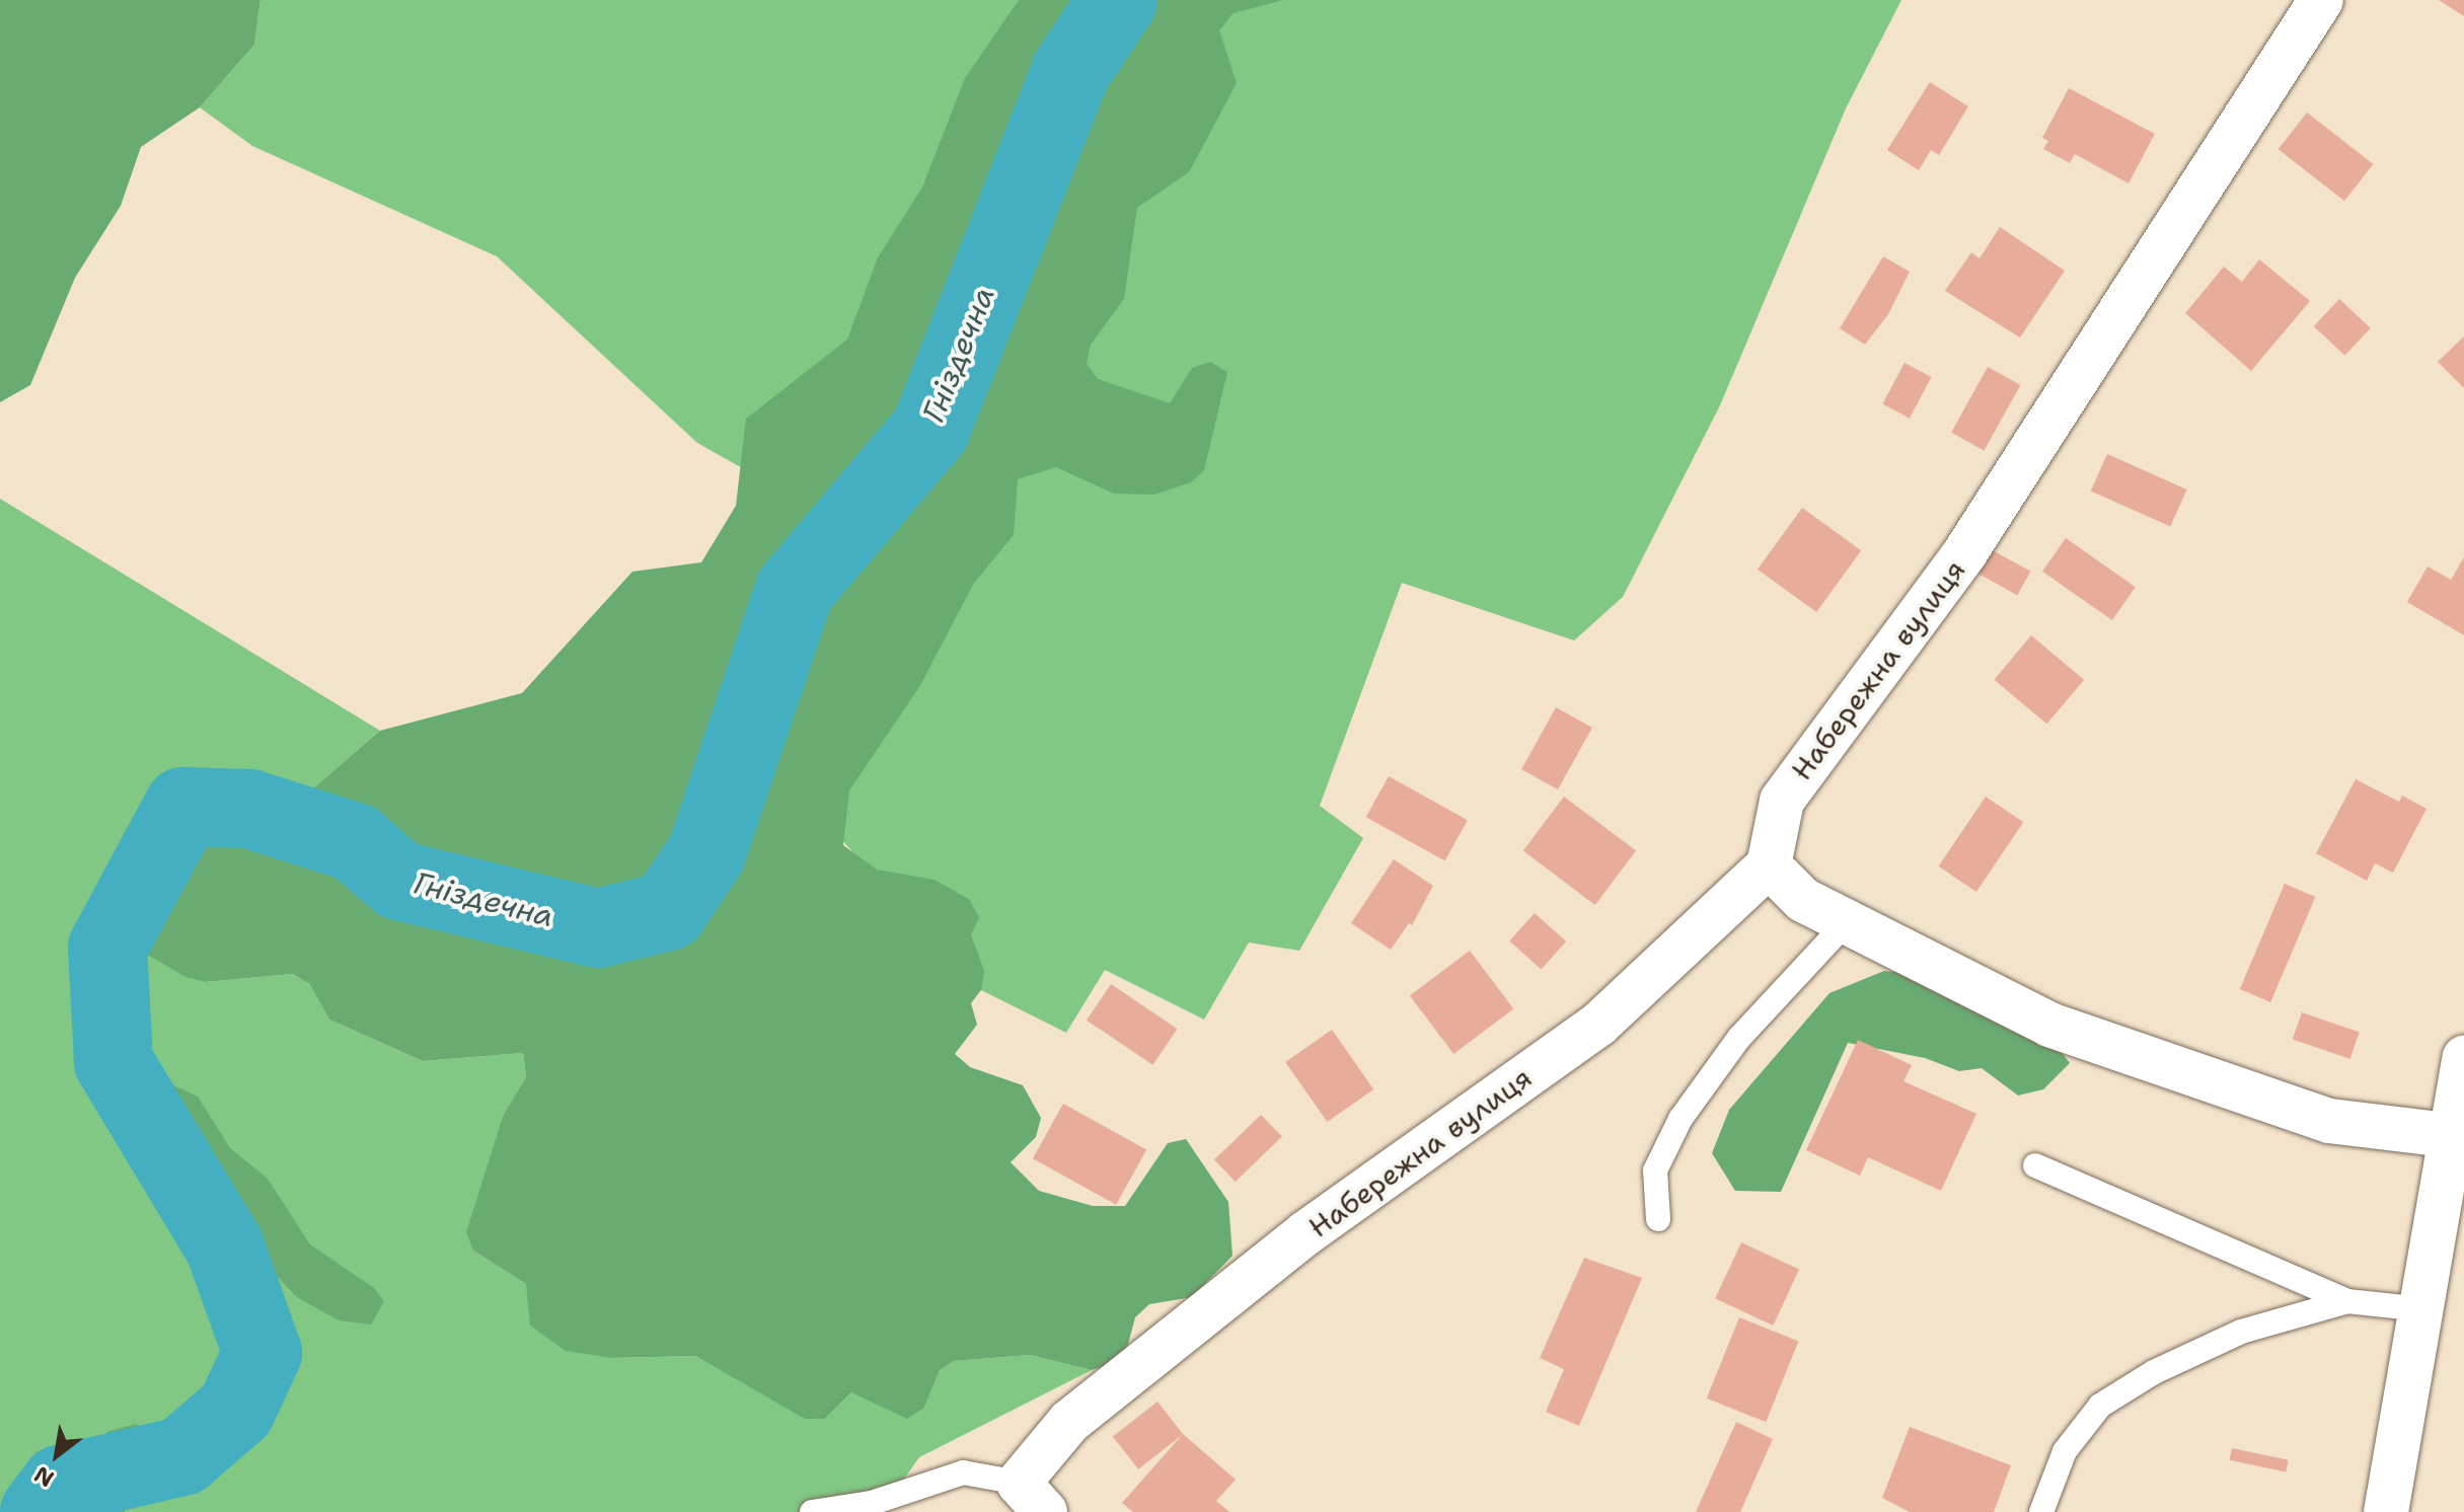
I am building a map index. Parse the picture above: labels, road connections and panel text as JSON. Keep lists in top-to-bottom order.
{
  "streets": {
    "street": ["Набережна вулиця"]
  },
  "water": ["Гніздечна"],
  "north": "bottom left"
}
